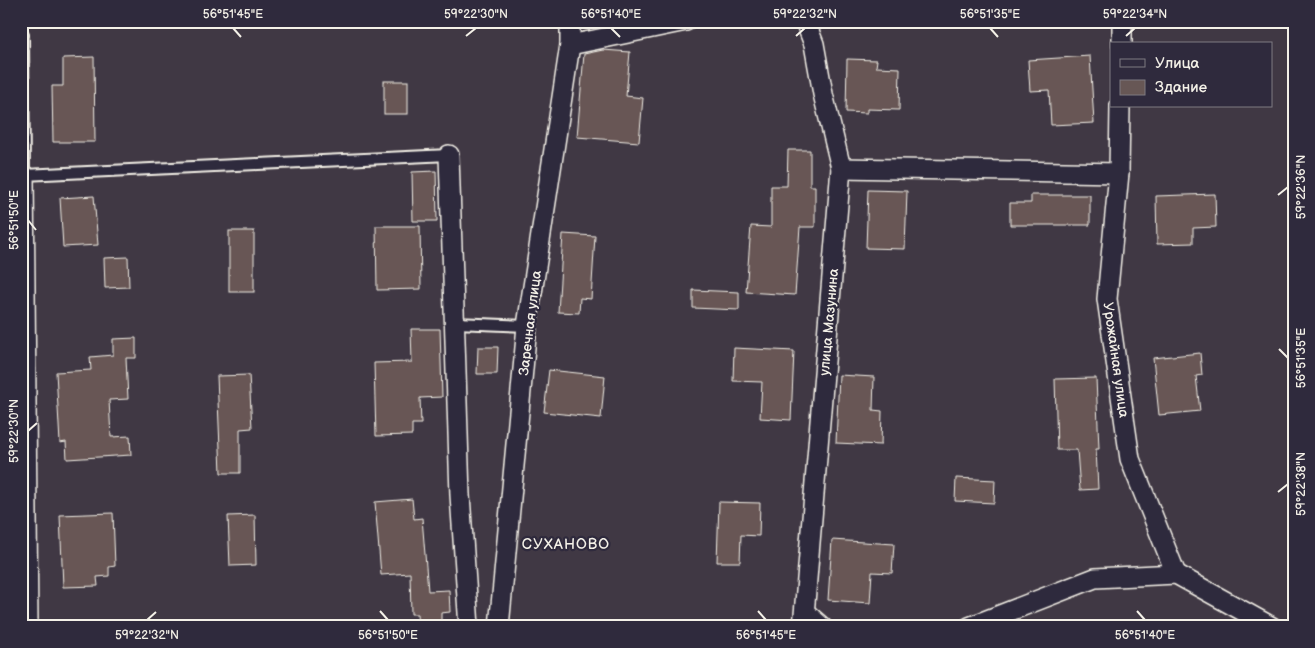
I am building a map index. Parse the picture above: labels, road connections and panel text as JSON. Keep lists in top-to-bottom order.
{
  "streets": {
    "street": ["улица Мазунина", "Заречная улица", "Урожайная улица"]
  },
  "districts": ["СУХАНОВО"],
  "legend": ["Улица", "Здание"],
  "coordinates": [
    "56°51'45\"E",
    "59°22'30\"N",
    "56°51'40\"E",
    "59°22'32\"N",
    "56°51'35\"E",
    "59°22'34\"N",
    "59°22'36\"N",
    "56°51'50\"E",
    "59°22'38\"N"
  ]
}
